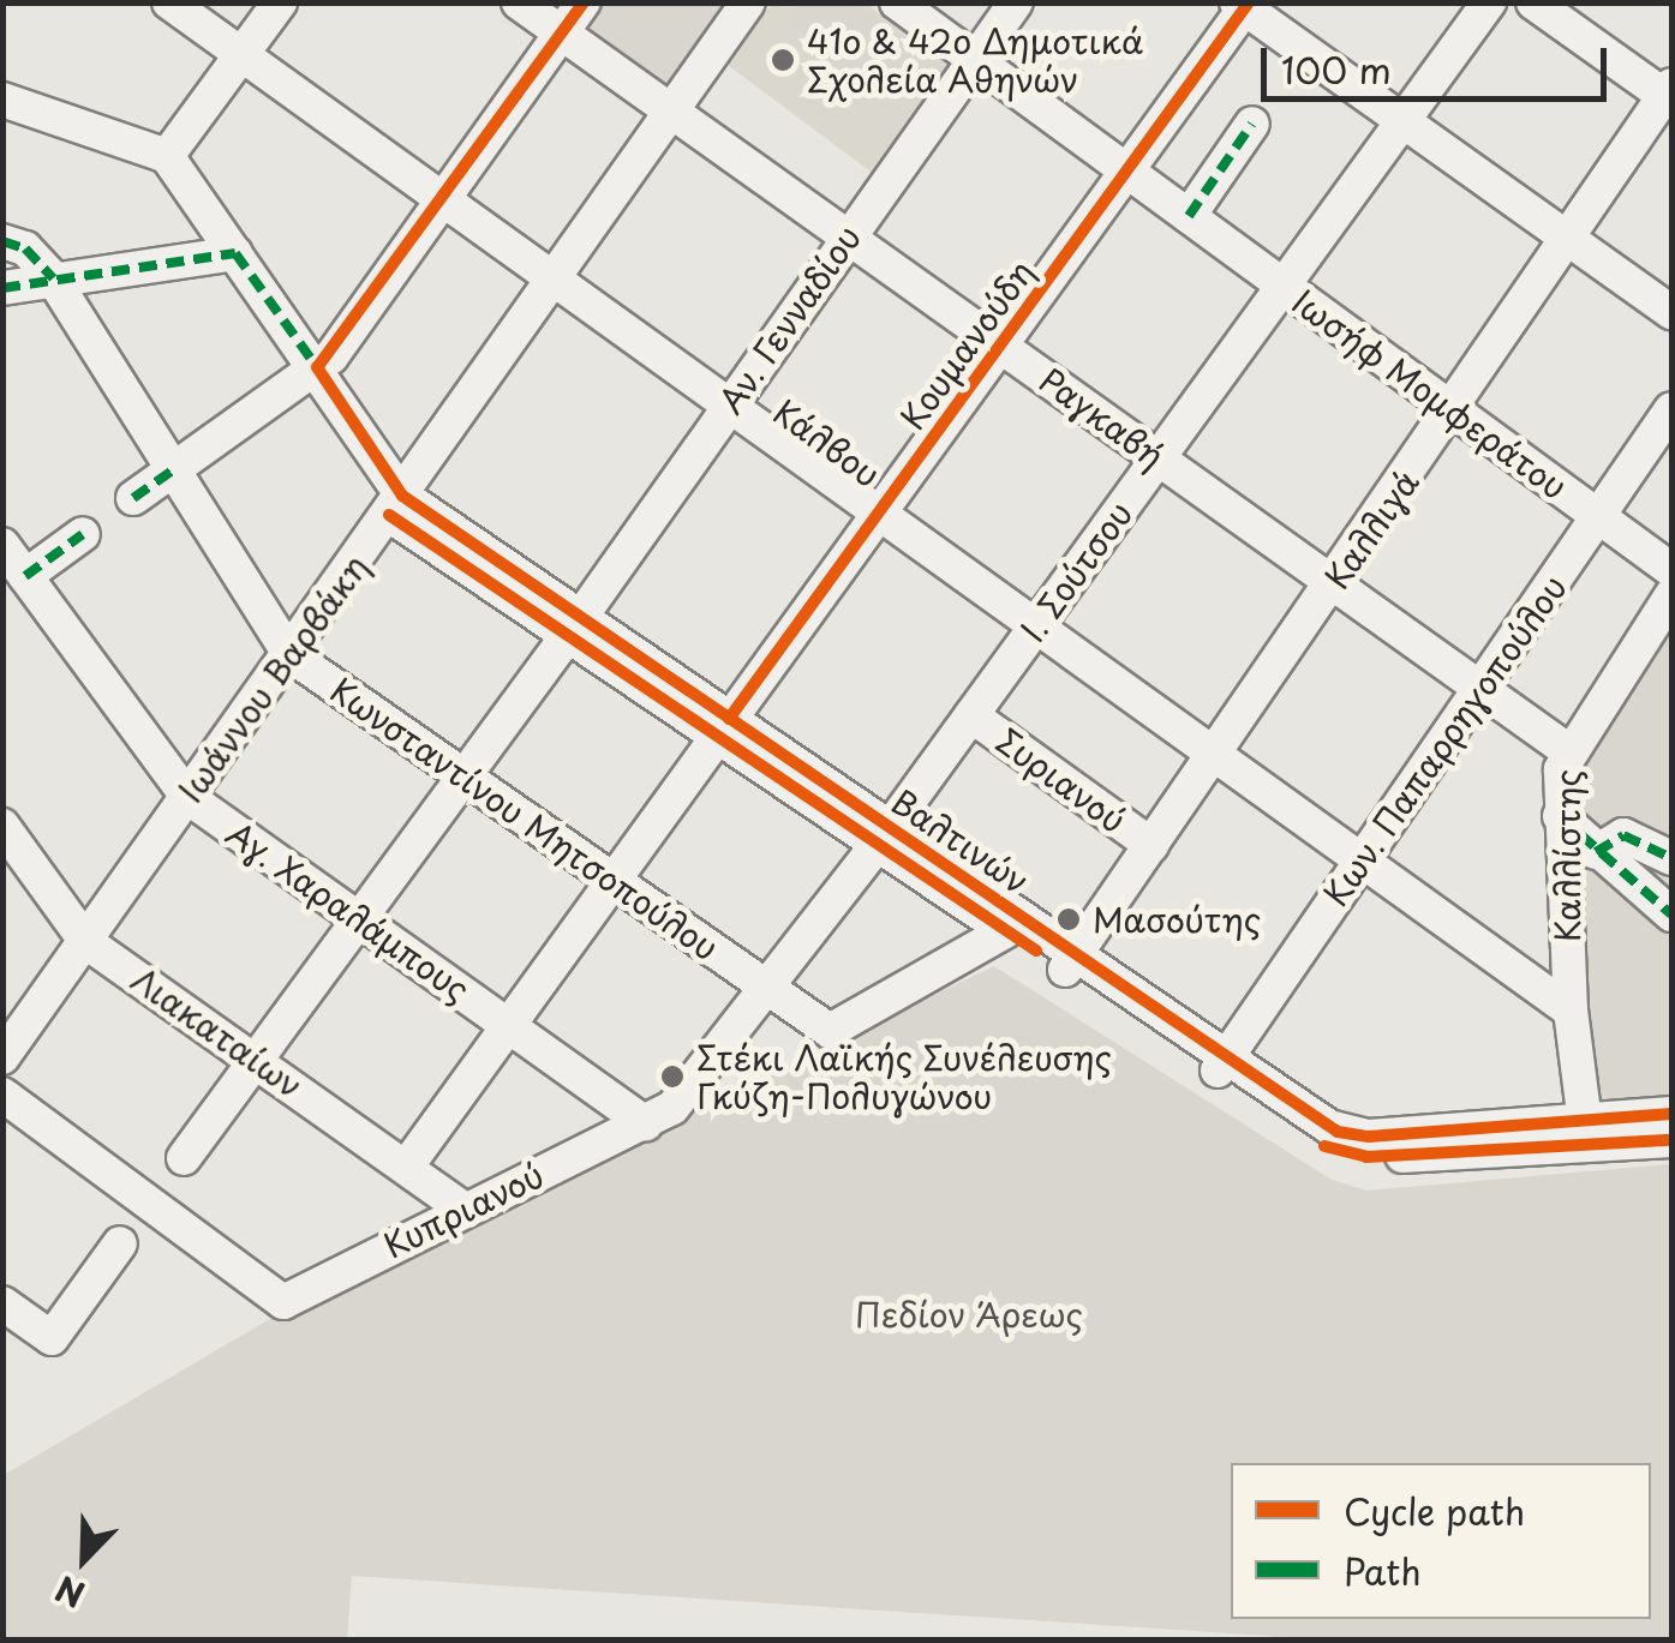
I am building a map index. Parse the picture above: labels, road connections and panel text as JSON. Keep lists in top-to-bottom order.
{
  "streets": {
    "street": [
      "Αν. Γενναδίου",
      "Κουμανούδη",
      "Ιωσήφ Μομφεράτου",
      "Ραγκαβή",
      "Κάλβου",
      "Καλλιγά",
      "Ι. Σούτσου",
      "Ιωάννου Βαρβάκη",
      "Κων. Παπαρρηγοπούλου",
      "Συριανού",
      "Κωνσταντίνου Μητσοπούλου",
      "Βαλτινών",
      "Καλλίστης",
      "Αγ. Χαραλάμπους",
      "Λιακαταίων",
      "Κυπριανού"
    ]
  },
  "crossings": [
    ["Αν. Γενναδίου", "Ιωσήφ Μομφεράτου"],
    ["Αν. Γενναδίου", "Ραγκαβή"],
    ["Αν. Γενναδίου", "Κάλβου"],
    ["Αν. Γενναδίου", "Κωνσταντίνου Μητσοπούλου"],
    ["Αν. Γενναδίου", "Βαλτινών"],
    ["Αν. Γενναδίου", "Αγ. Χαραλάμπους"],
    ["Αν. Γενναδίου", "Λιακαταίων"],
    ["Κουμανούδη", "Ιωσήφ Μομφεράτου"],
    ["Κουμανούδη", "Ραγκαβή"],
    ["Κουμανούδη", "Κάλβου"],
    ["Κουμανούδη", "Κωνσταντίνου Μητσοπούλου"],
    ["Κουμανούδη", "Βαλτινών"],
    ["Κουμανούδη", "Αγ. Χαραλάμπους"],
    ["Κουμανούδη", "Λιακαταίων"],
    ["Ιωσήφ Μομφεράτου", "Καλλιγά"],
    ["Ιωσήφ Μομφεράτου", "Ι. Σούτσου"],
    ["Ιωσήφ Μομφεράτου", "Κων. Παπαρρηγοπούλου"],
    ["Ραγκαβή", "Καλλιγά"],
    ["Ραγκαβή", "Ι. Σούτσου"],
    ["Ραγκαβή", "Ιωάννου Βαρβάκη"],
    ["Ραγκαβή", "Κων. Παπαρρηγοπούλου"],
    ["Ραγκαβή", "Καλλίστης"],
    ["Κάλβου", "Καλλιγά"],
    ["Κάλβου", "Ι. Σούτσου"],
    ["Κάλβου", "Ιωάννου Βαρβάκη"],
    ["Κάλβου", "Κων. Παπαρρηγοπούλου"],
    ["Κάλβου", "Καλλίστης"],
    ["Καλλιγά", "Συριανού"],
    ["Καλλιγά", "Βαλτινών"],
    ["Ι. Σούτσου", "Συριανού"],
    ["Ι. Σούτσου", "Κωνσταντίνου Μητσοπούλου"],
    ["Ι. Σούτσου", "Βαλτινών"],
    ["Ι. Σούτσου", "Αγ. Χαραλάμπους"],
    ["Ι. Σούτσου", "Κυπριανού"],
    ["Ιωάννου Βαρβάκη", "Κωνσταντίνου Μητσοπούλου"],
    ["Ιωάννου Βαρβάκη", "Βαλτινών"],
    ["Ιωάννου Βαρβάκη", "Αγ. Χαραλάμπους"],
    ["Ιωάννου Βαρβάκη", "Λιακαταίων"],
    ["Κων. Παπαρρηγοπούλου", "Βαλτινών"],
    ["Κωνσταντίνου Μητσοπούλου", "Βαλτινών"],
    ["Βαλτινών", "Καλλίστης"],
    ["Αγ. Χαραλάμπους", "Κυπριανού"],
    ["Λιακαταίων", "Κυπριανού"]
  ],
  "parks": ["Πεδίον Άρεως"],
  "places": ["41ο & 42ο Δημοτικά Σχολεία Αθηνών", "Μασούτης", "Στέκι Λαϊκής Συνέλευσης Γκύζη-Πολυγώνου"],
  "legend": ["Cycle path", "Path"],
  "scale_bar": "100 m",
  "north": "bottom left"
}
